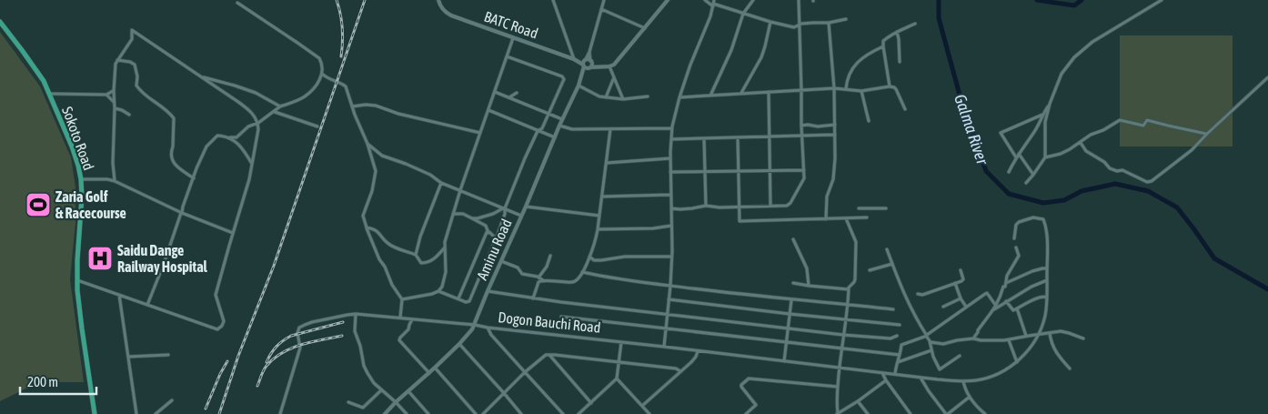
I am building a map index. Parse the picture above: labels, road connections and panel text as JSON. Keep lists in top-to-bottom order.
{
  "streets": {
    "main road": ["Sokoto Road"],
    "street": ["BATC Road", "Aminu Road", "Dogon Bauchi Road"]
  },
  "crossings": [
    ["BATC Road", "Aminu Road"],
    ["Aminu Road", "Dogon Bauchi Road"]
  ],
  "water": ["Galma River"],
  "places": {
    "sports": ["Zaria Golf & Racecourse"],
    "hospital": ["Saidu Dange Railway Hospital"]
  },
  "scale_bar": "200 m"
}
